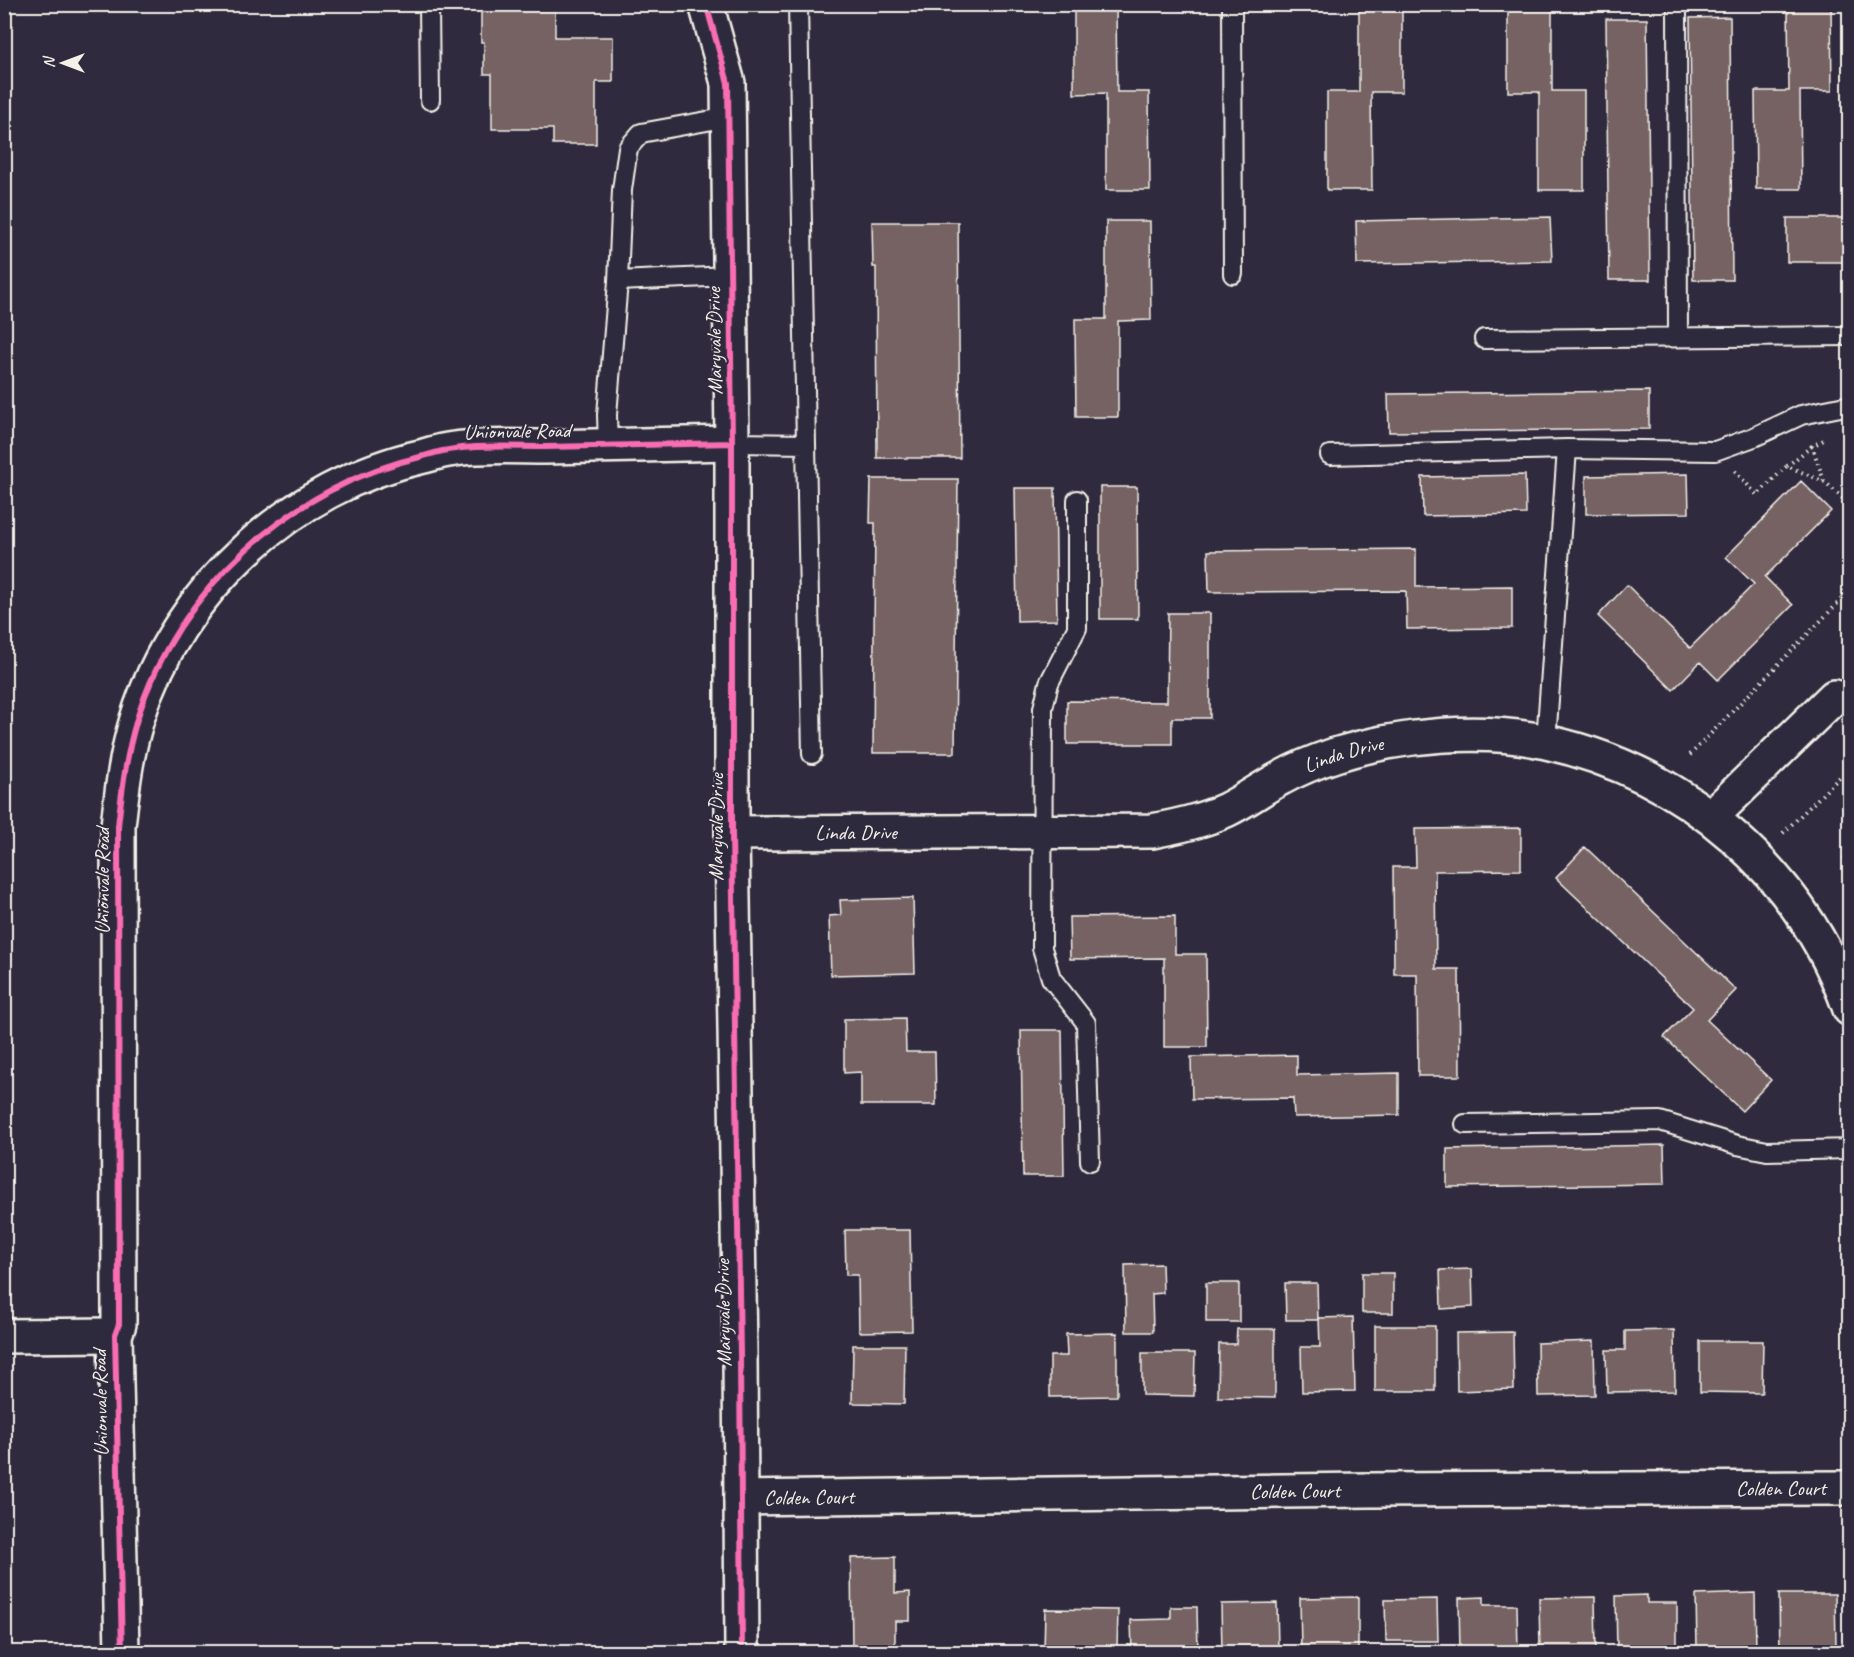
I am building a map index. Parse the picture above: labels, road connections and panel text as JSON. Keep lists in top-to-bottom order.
{
  "streets": {
    "street": [
      "Maryvale Drive",
      "Unionvale Road",
      "Linda Drive",
      "Colden Court"
    ]
  },
  "crossings": [
    ["Maryvale Drive", "Unionvale Road"],
    ["Maryvale Drive", "Linda Drive"],
    ["Maryvale Drive", "Colden Court"]
  ],
  "north": "left"
}
